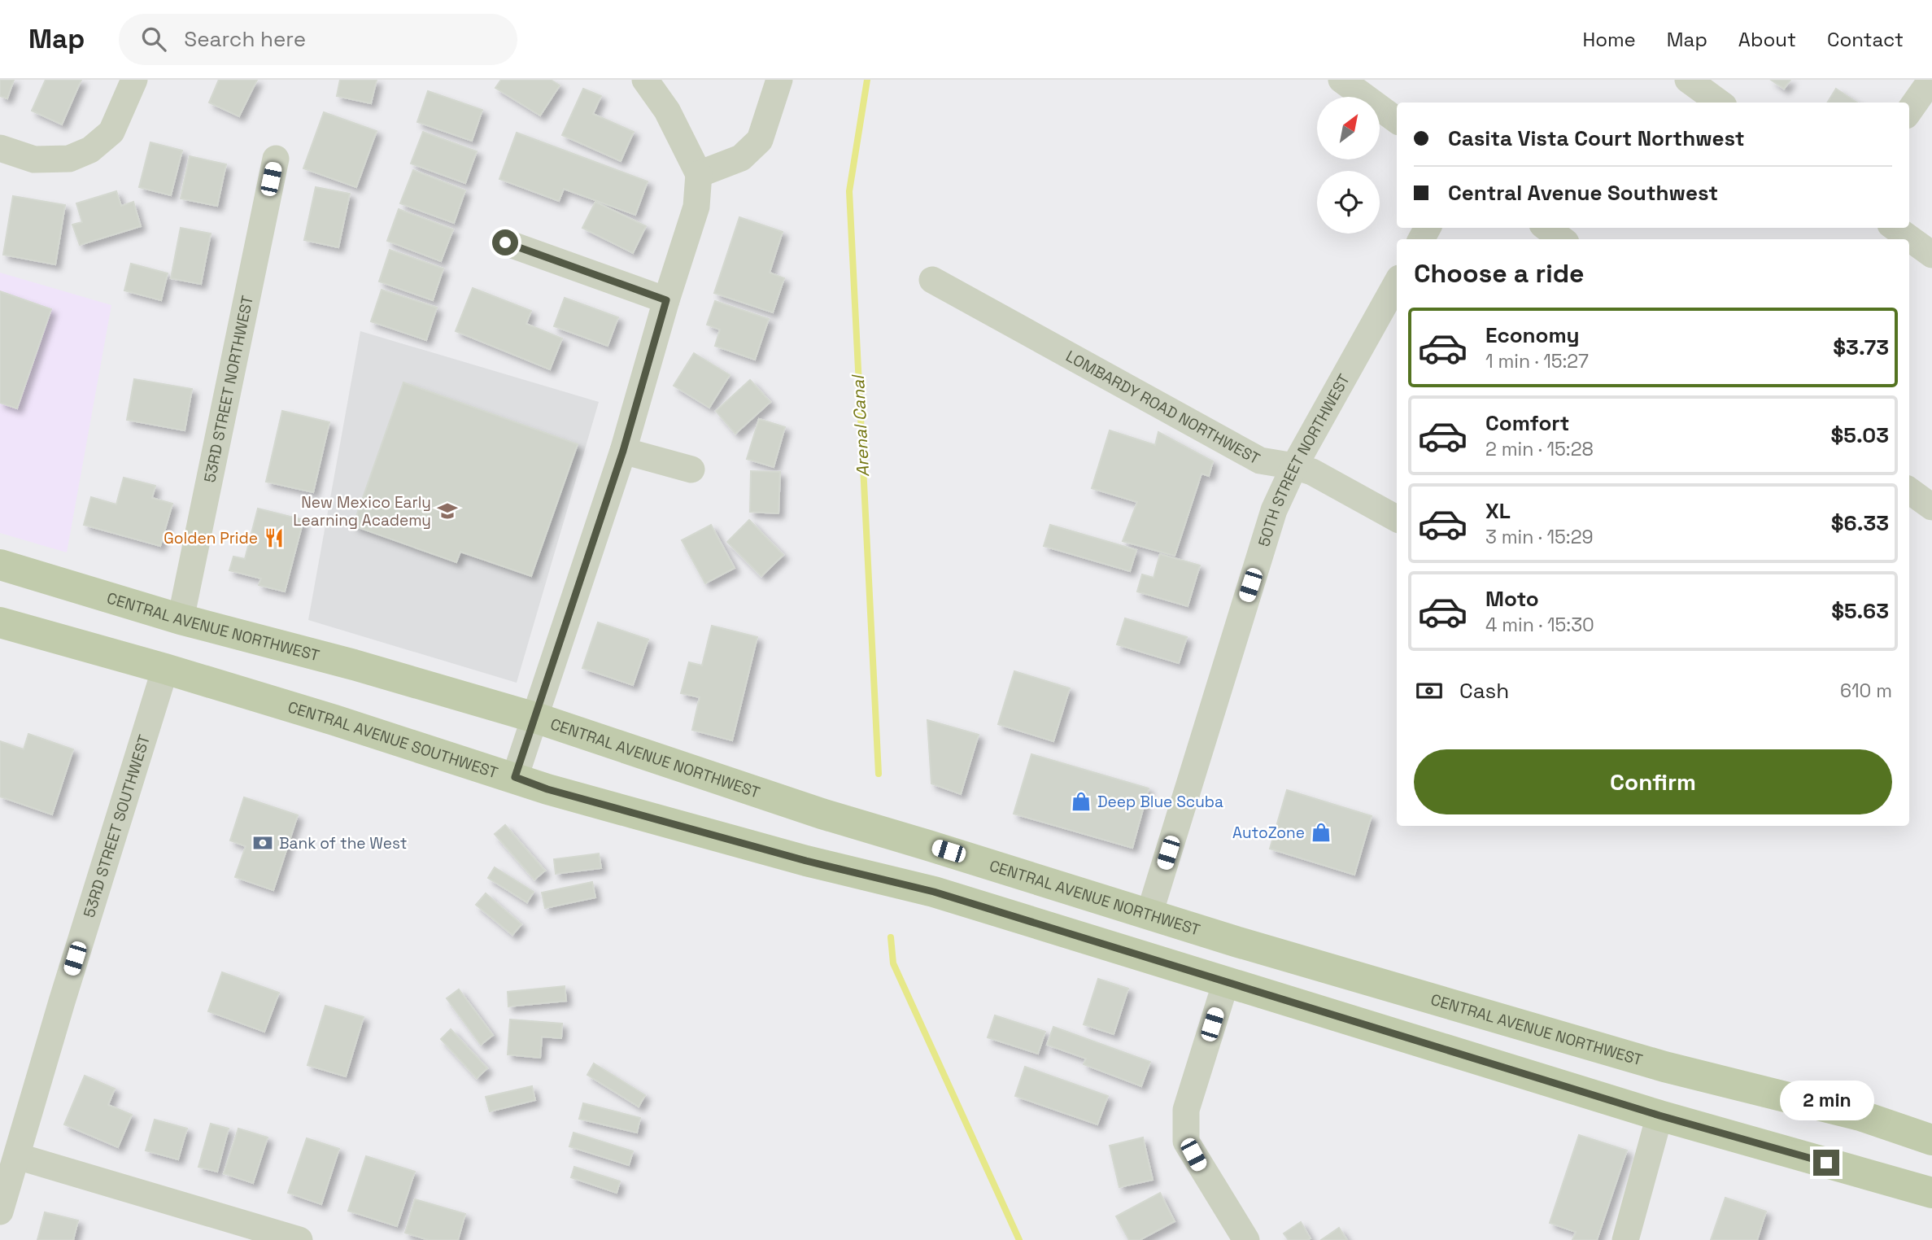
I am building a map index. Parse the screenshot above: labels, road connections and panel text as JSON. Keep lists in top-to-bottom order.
{
  "streets": {
    "main road": ["CENTRAL AVENUE NORTHWEST", "CENTRAL AVENUE SOUTHWEST"],
    "street": [
      "53RD STREET NORTHWEST",
      "LOMBARDY ROAD NORTHWEST",
      "50TH STREET NORTHWEST",
      "53RD STREET SOUTHWEST"
    ]
  },
  "crossings": [
    ["53RD STREET NORTHWEST", "CENTRAL AVENUE NORTHWEST"],
    ["LOMBARDY ROAD NORTHWEST", "50TH STREET NORTHWEST"],
    ["50TH STREET NORTHWEST", "CENTRAL AVENUE NORTHWEST"],
    ["CENTRAL AVENUE SOUTHWEST", "53RD STREET SOUTHWEST"]
  ],
  "water": ["Arenal Canal"],
  "places": {
    "school or university": ["New Mexico Early Learning Academy"],
    "restaurant": ["Golden Pride"],
    "shop": ["Deep Blue Scuba", "AutoZone"],
    "bank": ["Bank of the West"]
  },
  "north": "top right",
  "page": {
    "header": "Map",
    "search": "Search here",
    "nav": [
      "Home",
      "Map",
      "About",
      "Contact"
    ],
    "banner": ["Casita Vista Court Northwest", "Central Avenue Southwest"],
    "heading": "Choose a ride",
    "list": [
      {
        "name": "Economy",
        "note": "1 min · 15:27",
        "value": "$3.73"
      },
      {
        "name": "Comfort",
        "note": "2 min · 15:28",
        "value": "$5.03"
      },
      {
        "name": "XL",
        "note": "3 min · 15:29",
        "value": "$6.33"
      },
      {
        "name": "Moto",
        "note": "4 min · 15:30",
        "value": "$5.63"
      }
    ],
    "pay": ["Cash", "610 m"],
    "buttons": "Confirm",
    "bubble": "2 min"
  }
}
